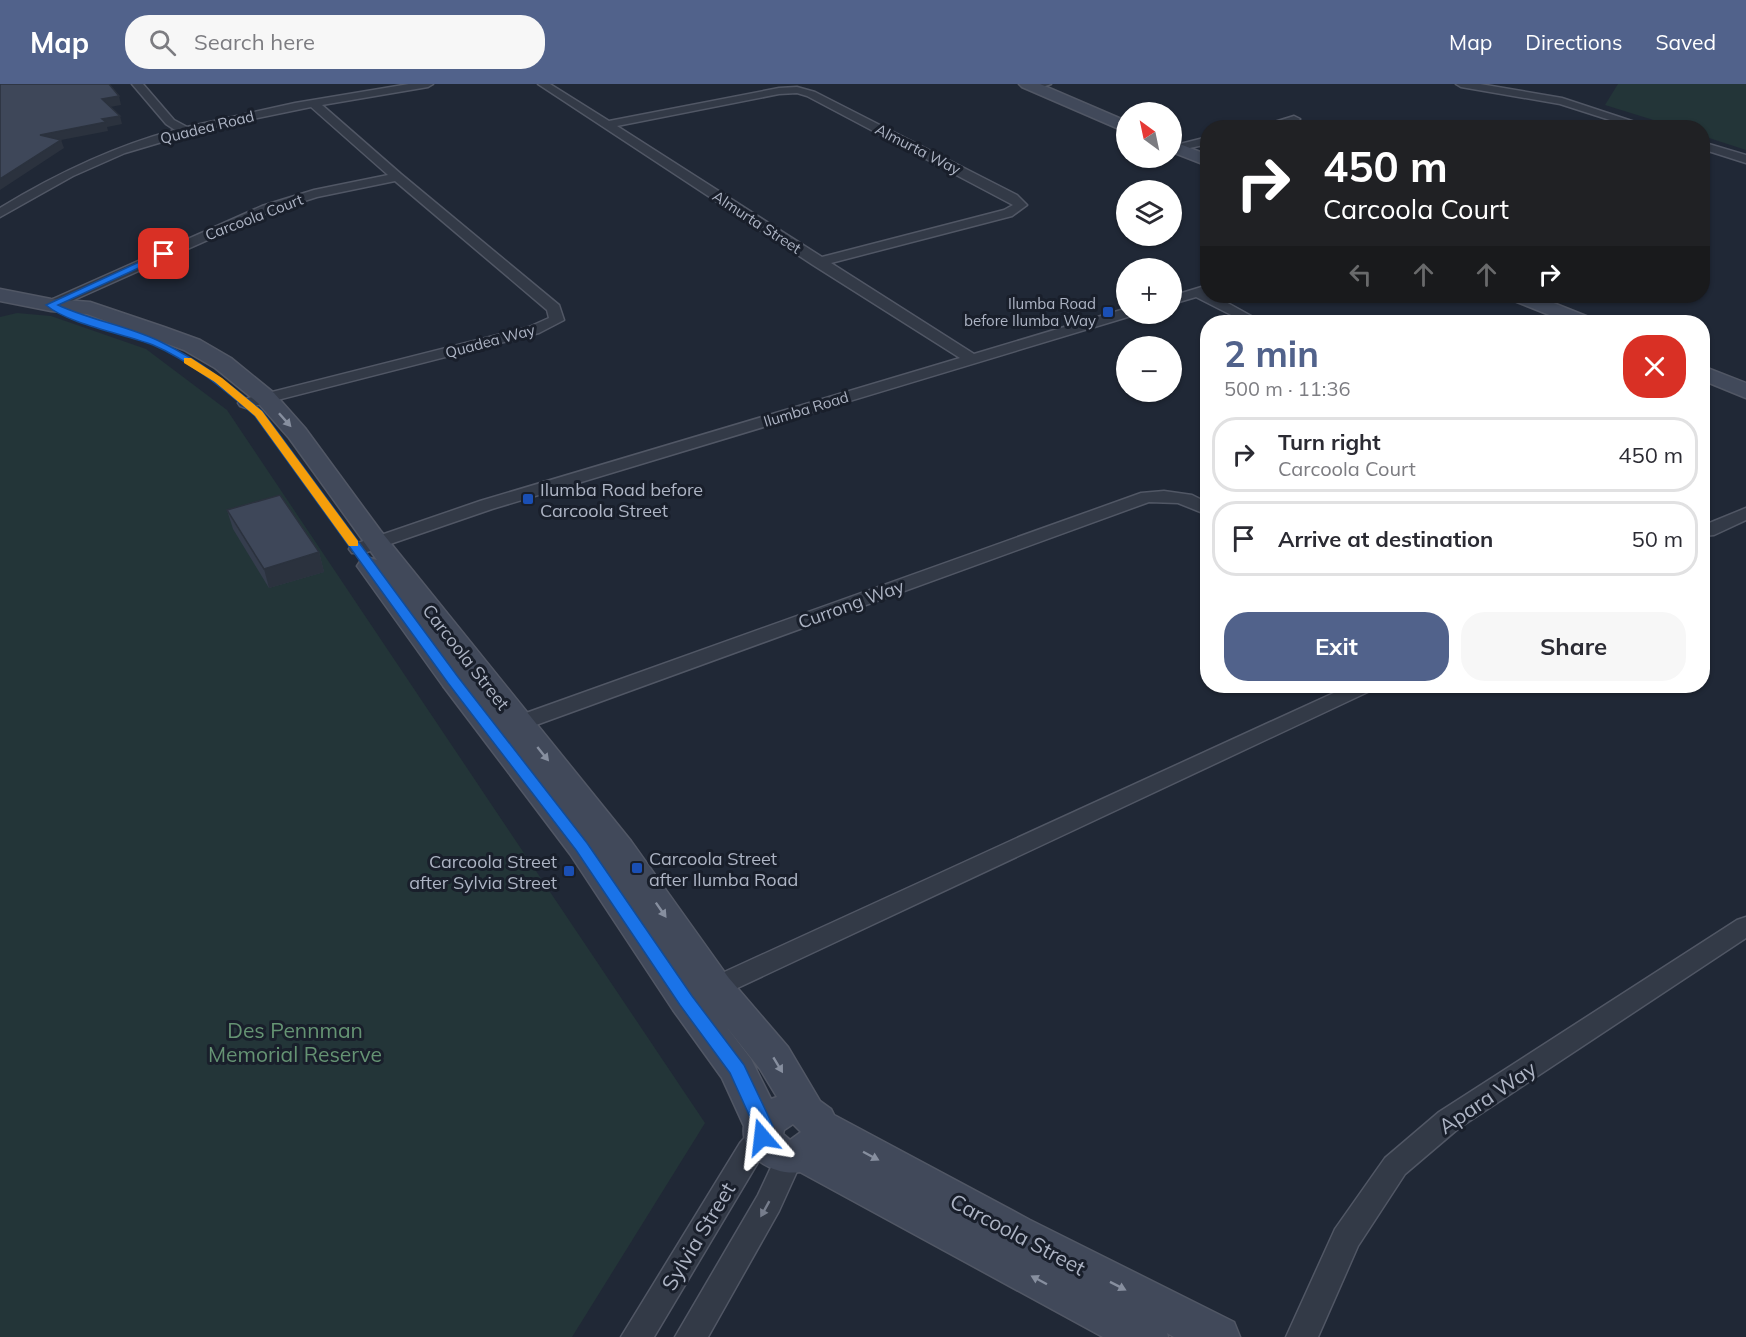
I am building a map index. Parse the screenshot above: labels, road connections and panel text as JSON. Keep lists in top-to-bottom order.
{
  "streets": {
    "street": [
      "Quadea Road",
      "Almurta Way",
      "Carcoola Court",
      "Almurta Street",
      "Quadea Way",
      "Ilumba Road",
      "Currong Way",
      "Carcoola Street",
      "Apara Way",
      "Sylvia Street"
    ]
  },
  "crossings": [
    ["Quadea Road", "Quadea Way"],
    ["Almurta Way", "Almurta Street"],
    ["Carcoola Court", "Quadea Way"],
    ["Carcoola Court", "Carcoola Street"],
    ["Almurta Street", "Ilumba Road"],
    ["Quadea Way", "Carcoola Street"],
    ["Ilumba Road", "Carcoola Street"],
    ["Currong Way", "Carcoola Street"],
    ["Carcoola Street", "Sylvia Street"]
  ],
  "parks": ["Des Pennman Memorial Reserve"],
  "places": {
    "transit": [
      "Ilumba Road before Ilumba Way",
      "Ilumba Road before Carcoola Street",
      "Carcoola Street after Ilumba Road",
      "Carcoola Street after Sylvia Street"
    ]
  },
  "north": "top left",
  "page": {
    "header": "Map",
    "search": "Search here",
    "nav": ["Map", "Directions", "Saved"],
    "map_buttons": ["+", "−"],
    "turn": ["450 m", "Carcoola Court"],
    "heading": ["2 min", "500 m · 11:36"],
    "list": [
      {
        "name": "Turn right",
        "note": "Carcoola Court",
        "value": "450 m"
      },
      {
        "name": "Arrive at destination",
        "value": "50 m"
      }
    ],
    "buttons": ["Exit", "Share"]
  }
}
